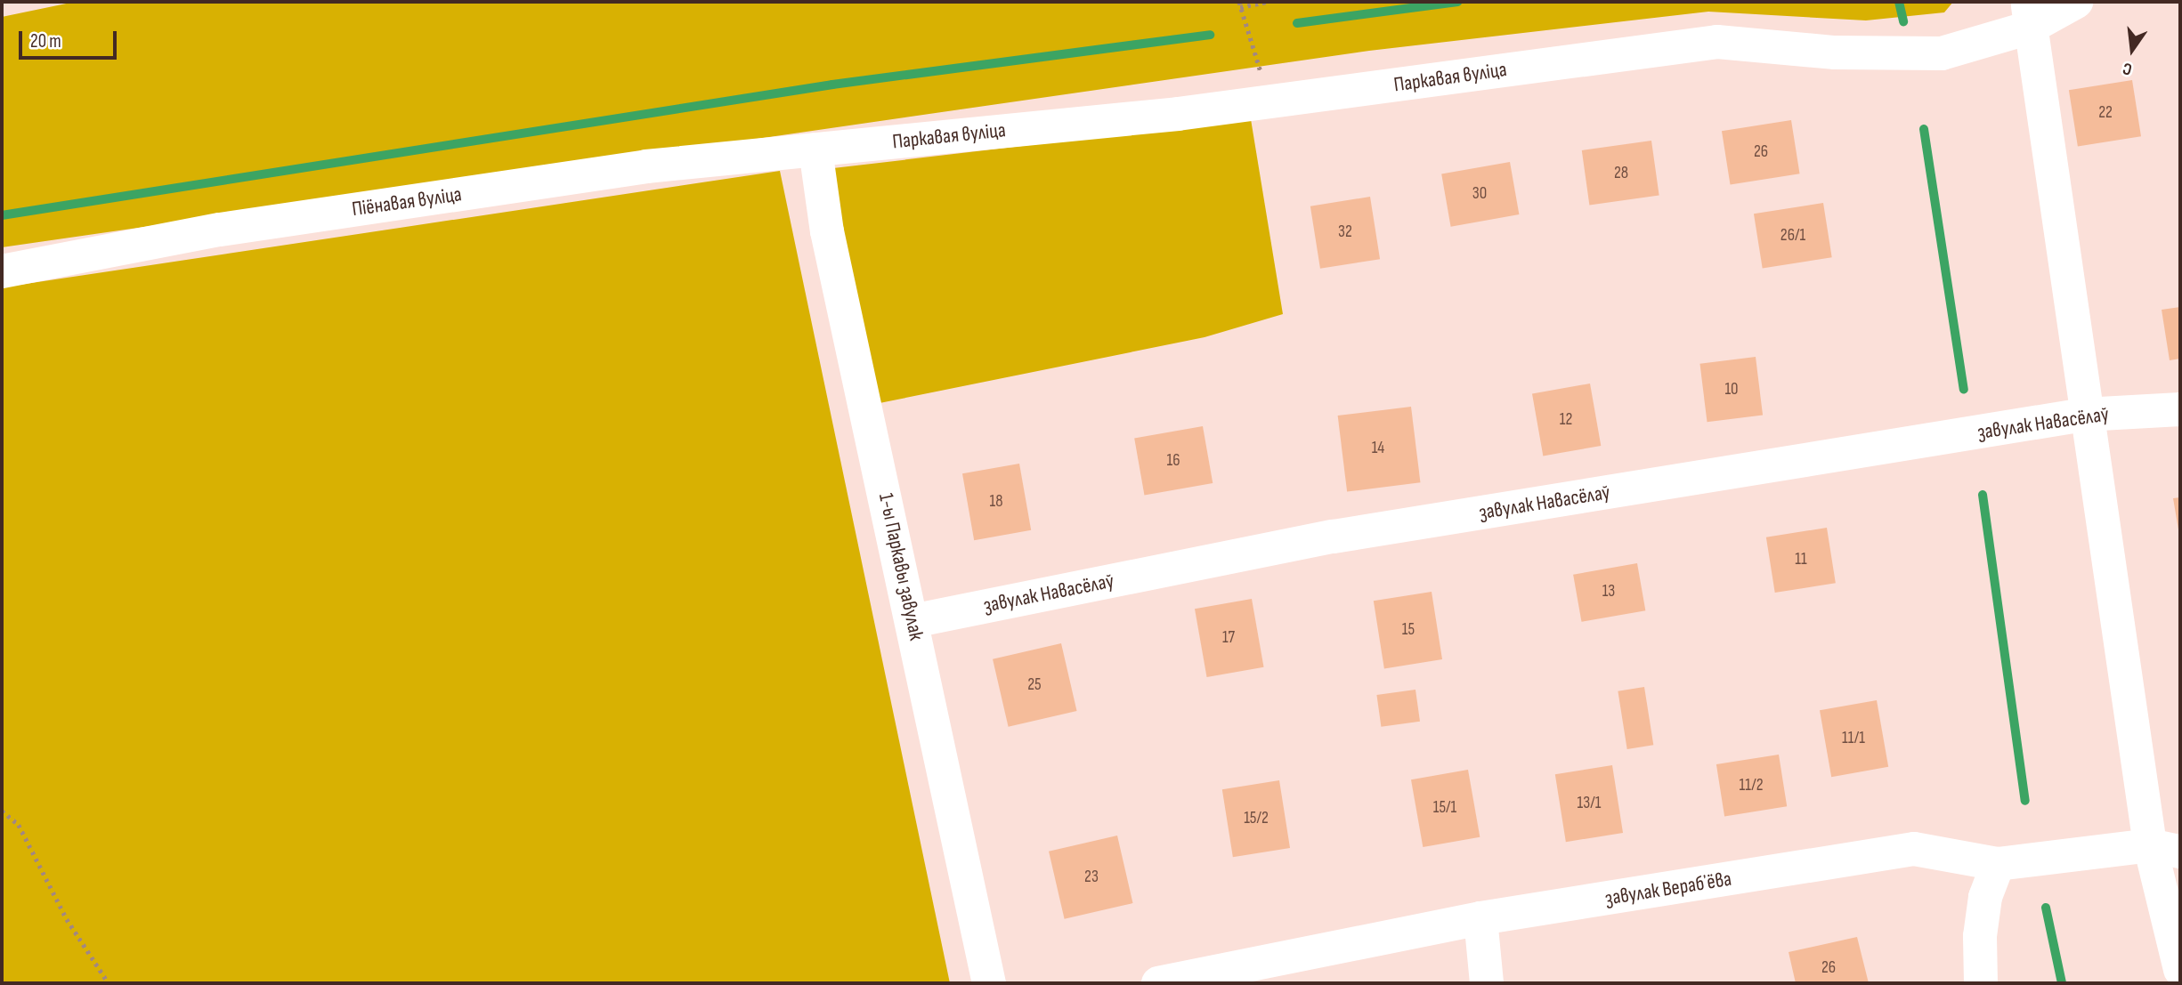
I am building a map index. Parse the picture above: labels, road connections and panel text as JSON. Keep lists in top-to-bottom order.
{
  "streets": {
    "street": [
      "Паркавая вуліца",
      "Піёнавая вуліца",
      "завулак Навасёлаў",
      "1-ы Паркавы завулак",
      "завулак Верабʼёва"
    ]
  },
  "crossings": [
    ["Паркавая вуліца", "Піёнавая вуліца"],
    ["Паркавая вуліца", "1-ы Паркавы завулак"],
    ["Піёнавая вуліца", "1-ы Паркавы завулак"],
    ["завулак Навасёлаў", "1-ы Паркавы завулак"]
  ],
  "house_numbers": [
    "22",
    "26",
    "28",
    "30",
    "32",
    "26/1",
    "10",
    "12",
    "14",
    "16",
    "18",
    "11",
    "13",
    "15",
    "17",
    "25",
    "11/1",
    "11/2",
    "13/1",
    "15/1",
    "15/2",
    "23",
    "26"
  ],
  "scale_bar": "20 m",
  "north": "bottom"
}
